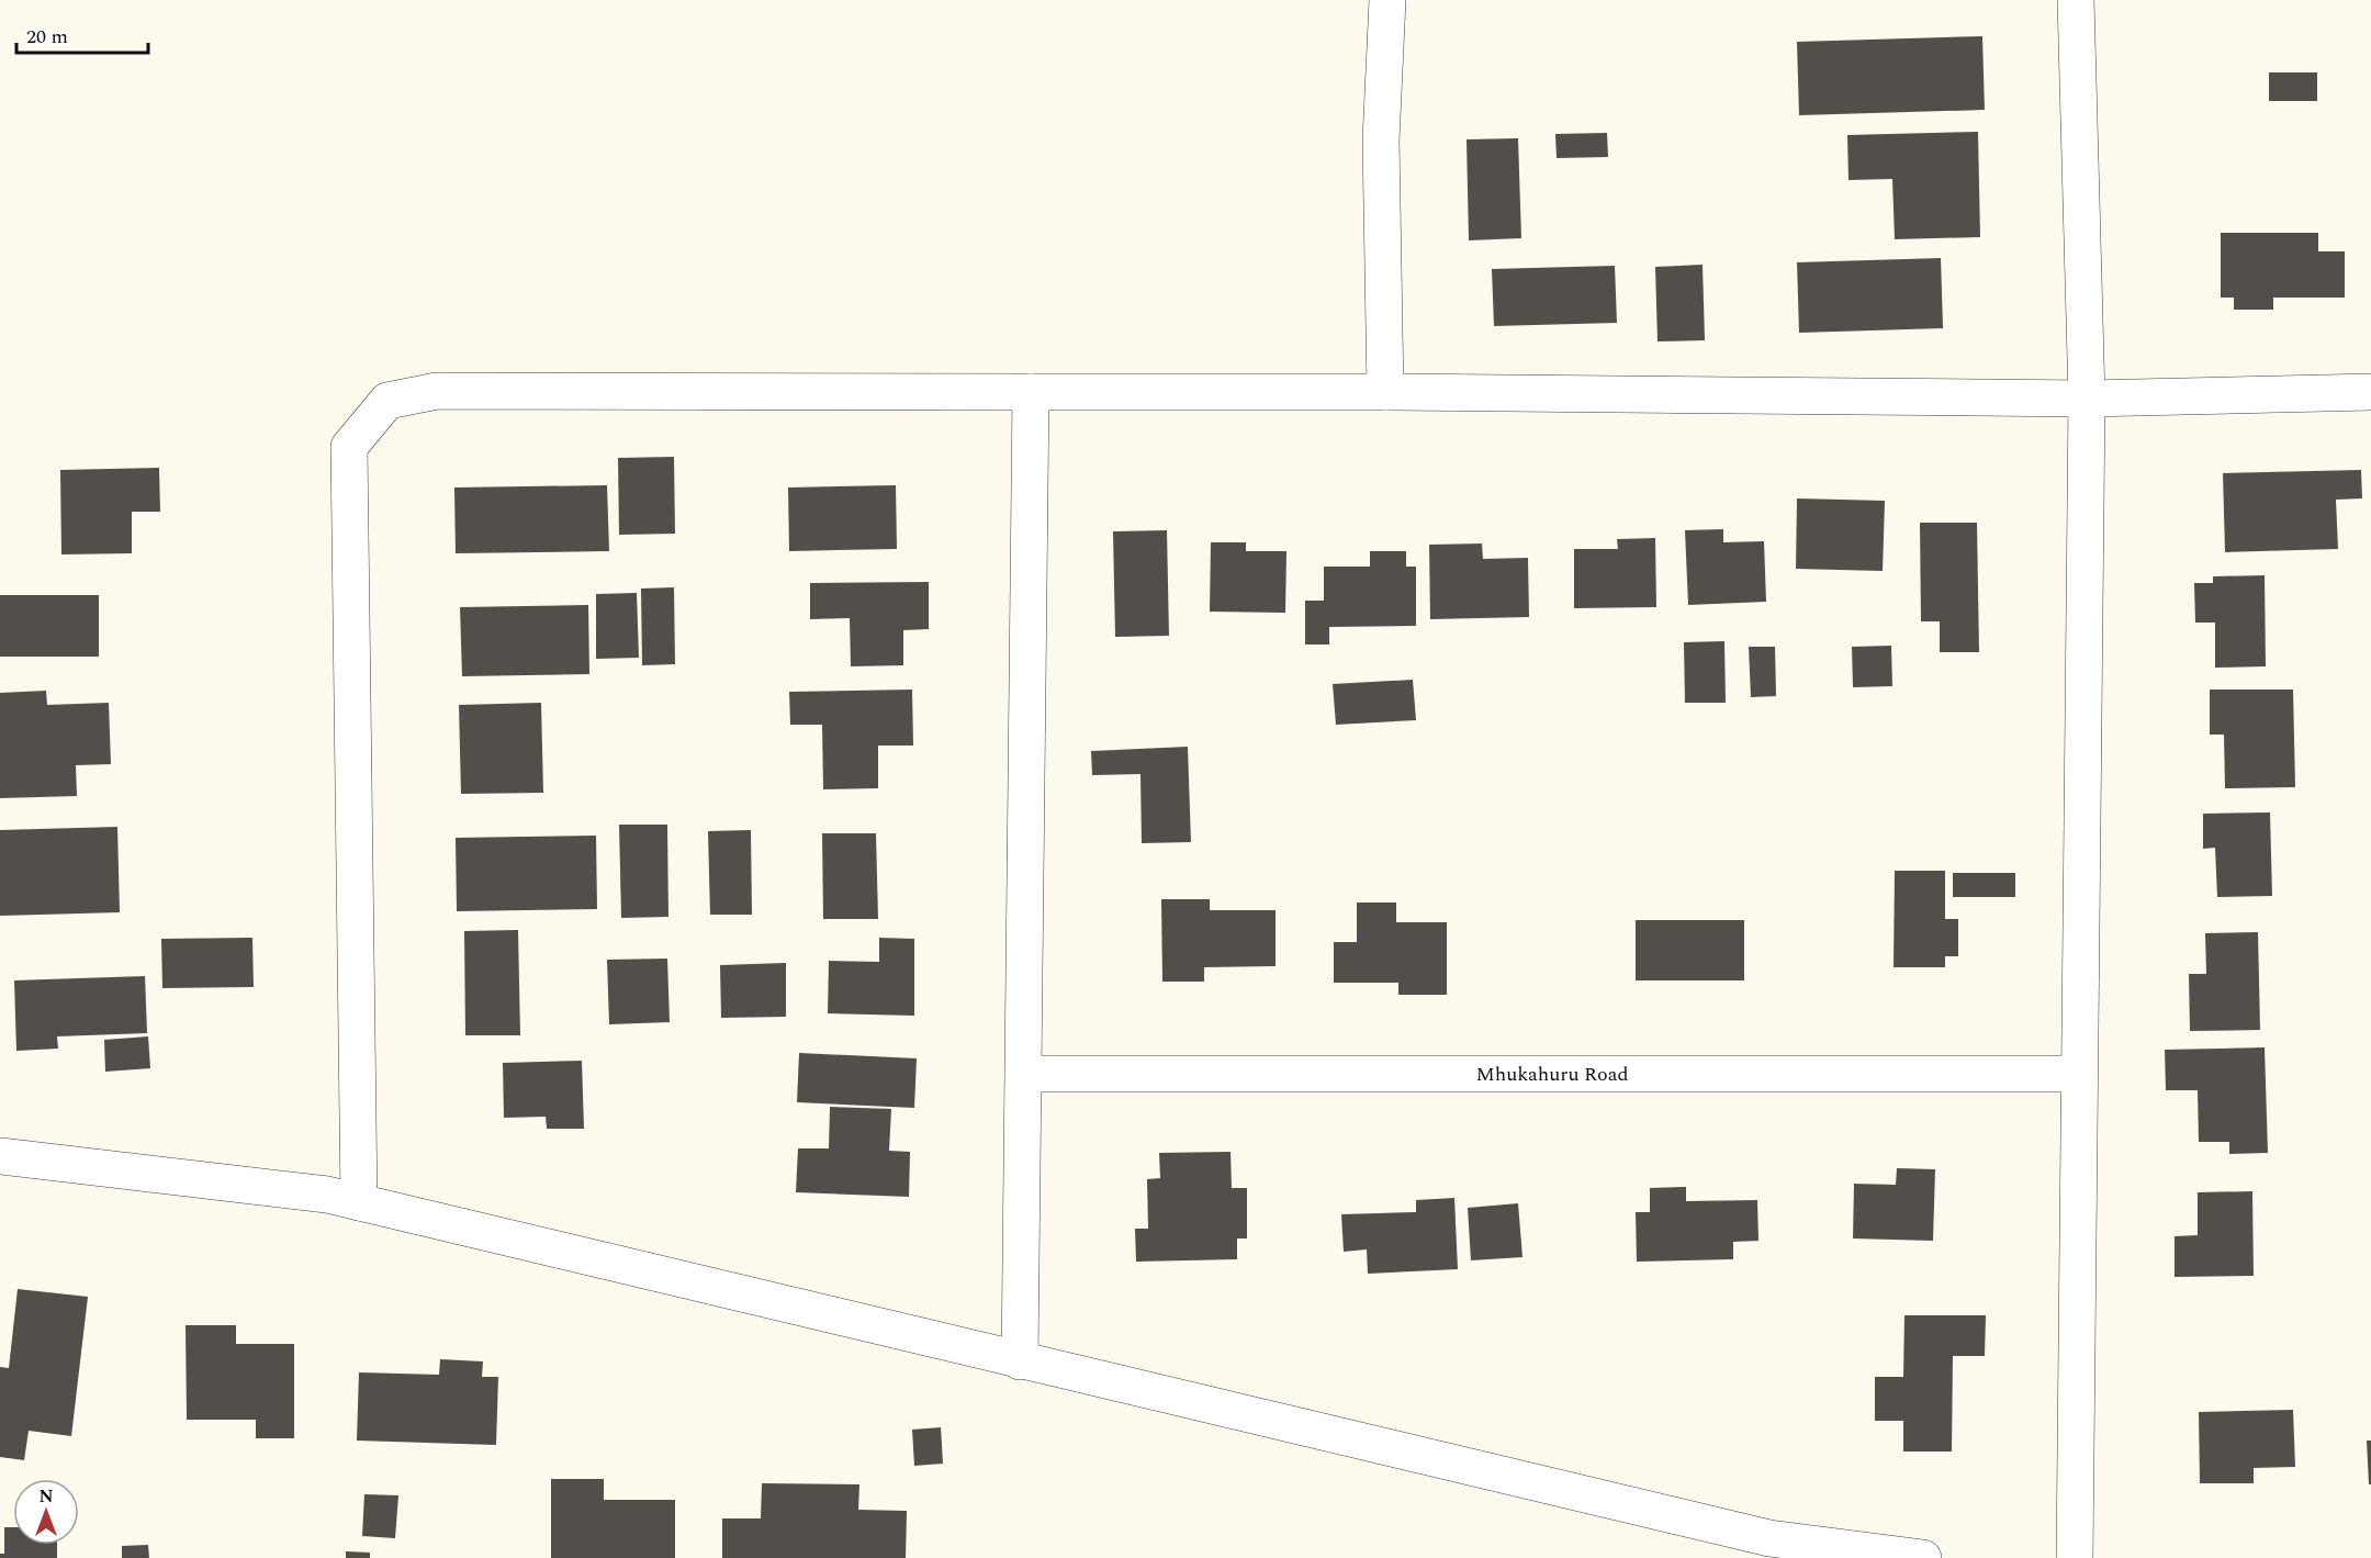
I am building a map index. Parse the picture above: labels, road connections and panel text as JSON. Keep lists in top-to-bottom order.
{
  "streets": {
    "street": ["Mhukahuru Road"]
  },
  "scale_bar": "20 m",
  "north": "top"
}
